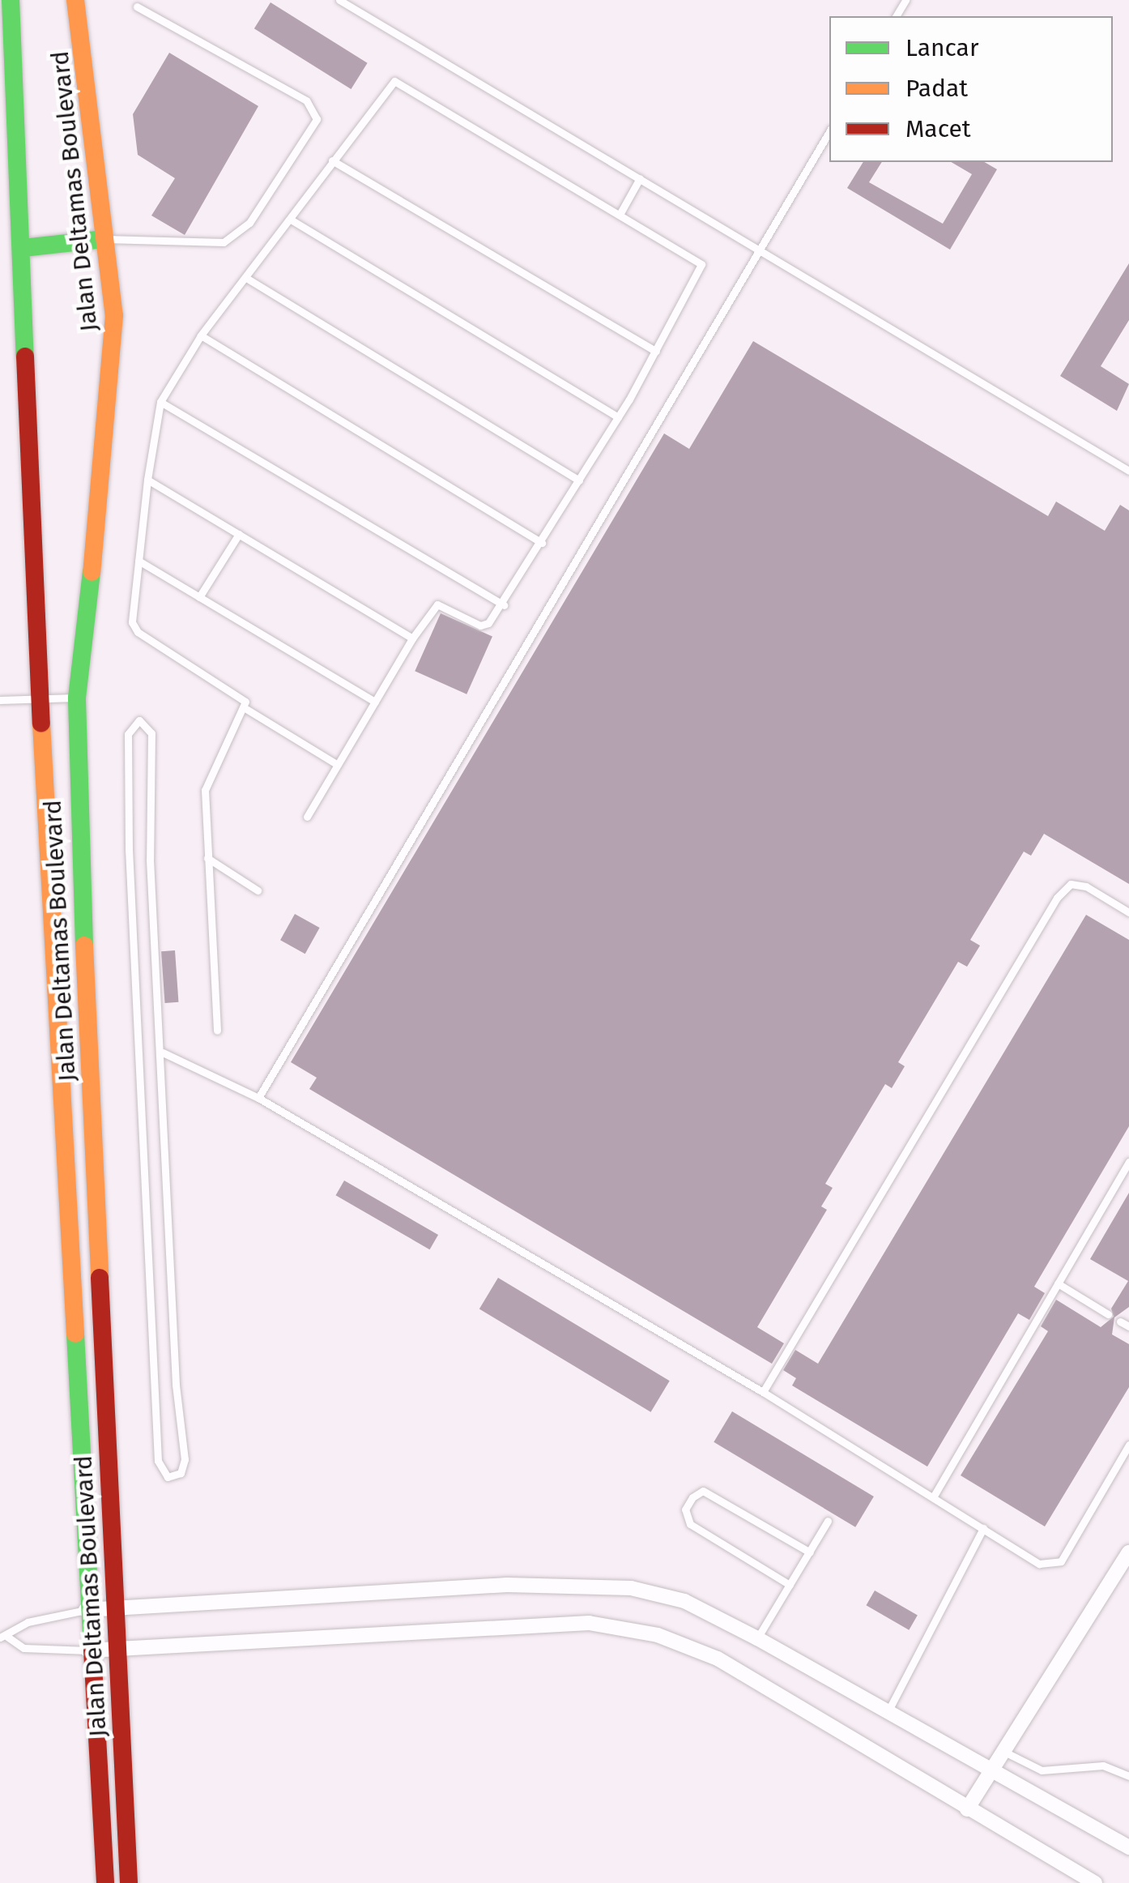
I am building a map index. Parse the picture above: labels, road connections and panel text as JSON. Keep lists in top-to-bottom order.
{
  "streets": {
    "street": ["Jalan Deltamas Boulevard"]
  },
  "legend": ["Lancar", "Padat", "Macet"]
}
